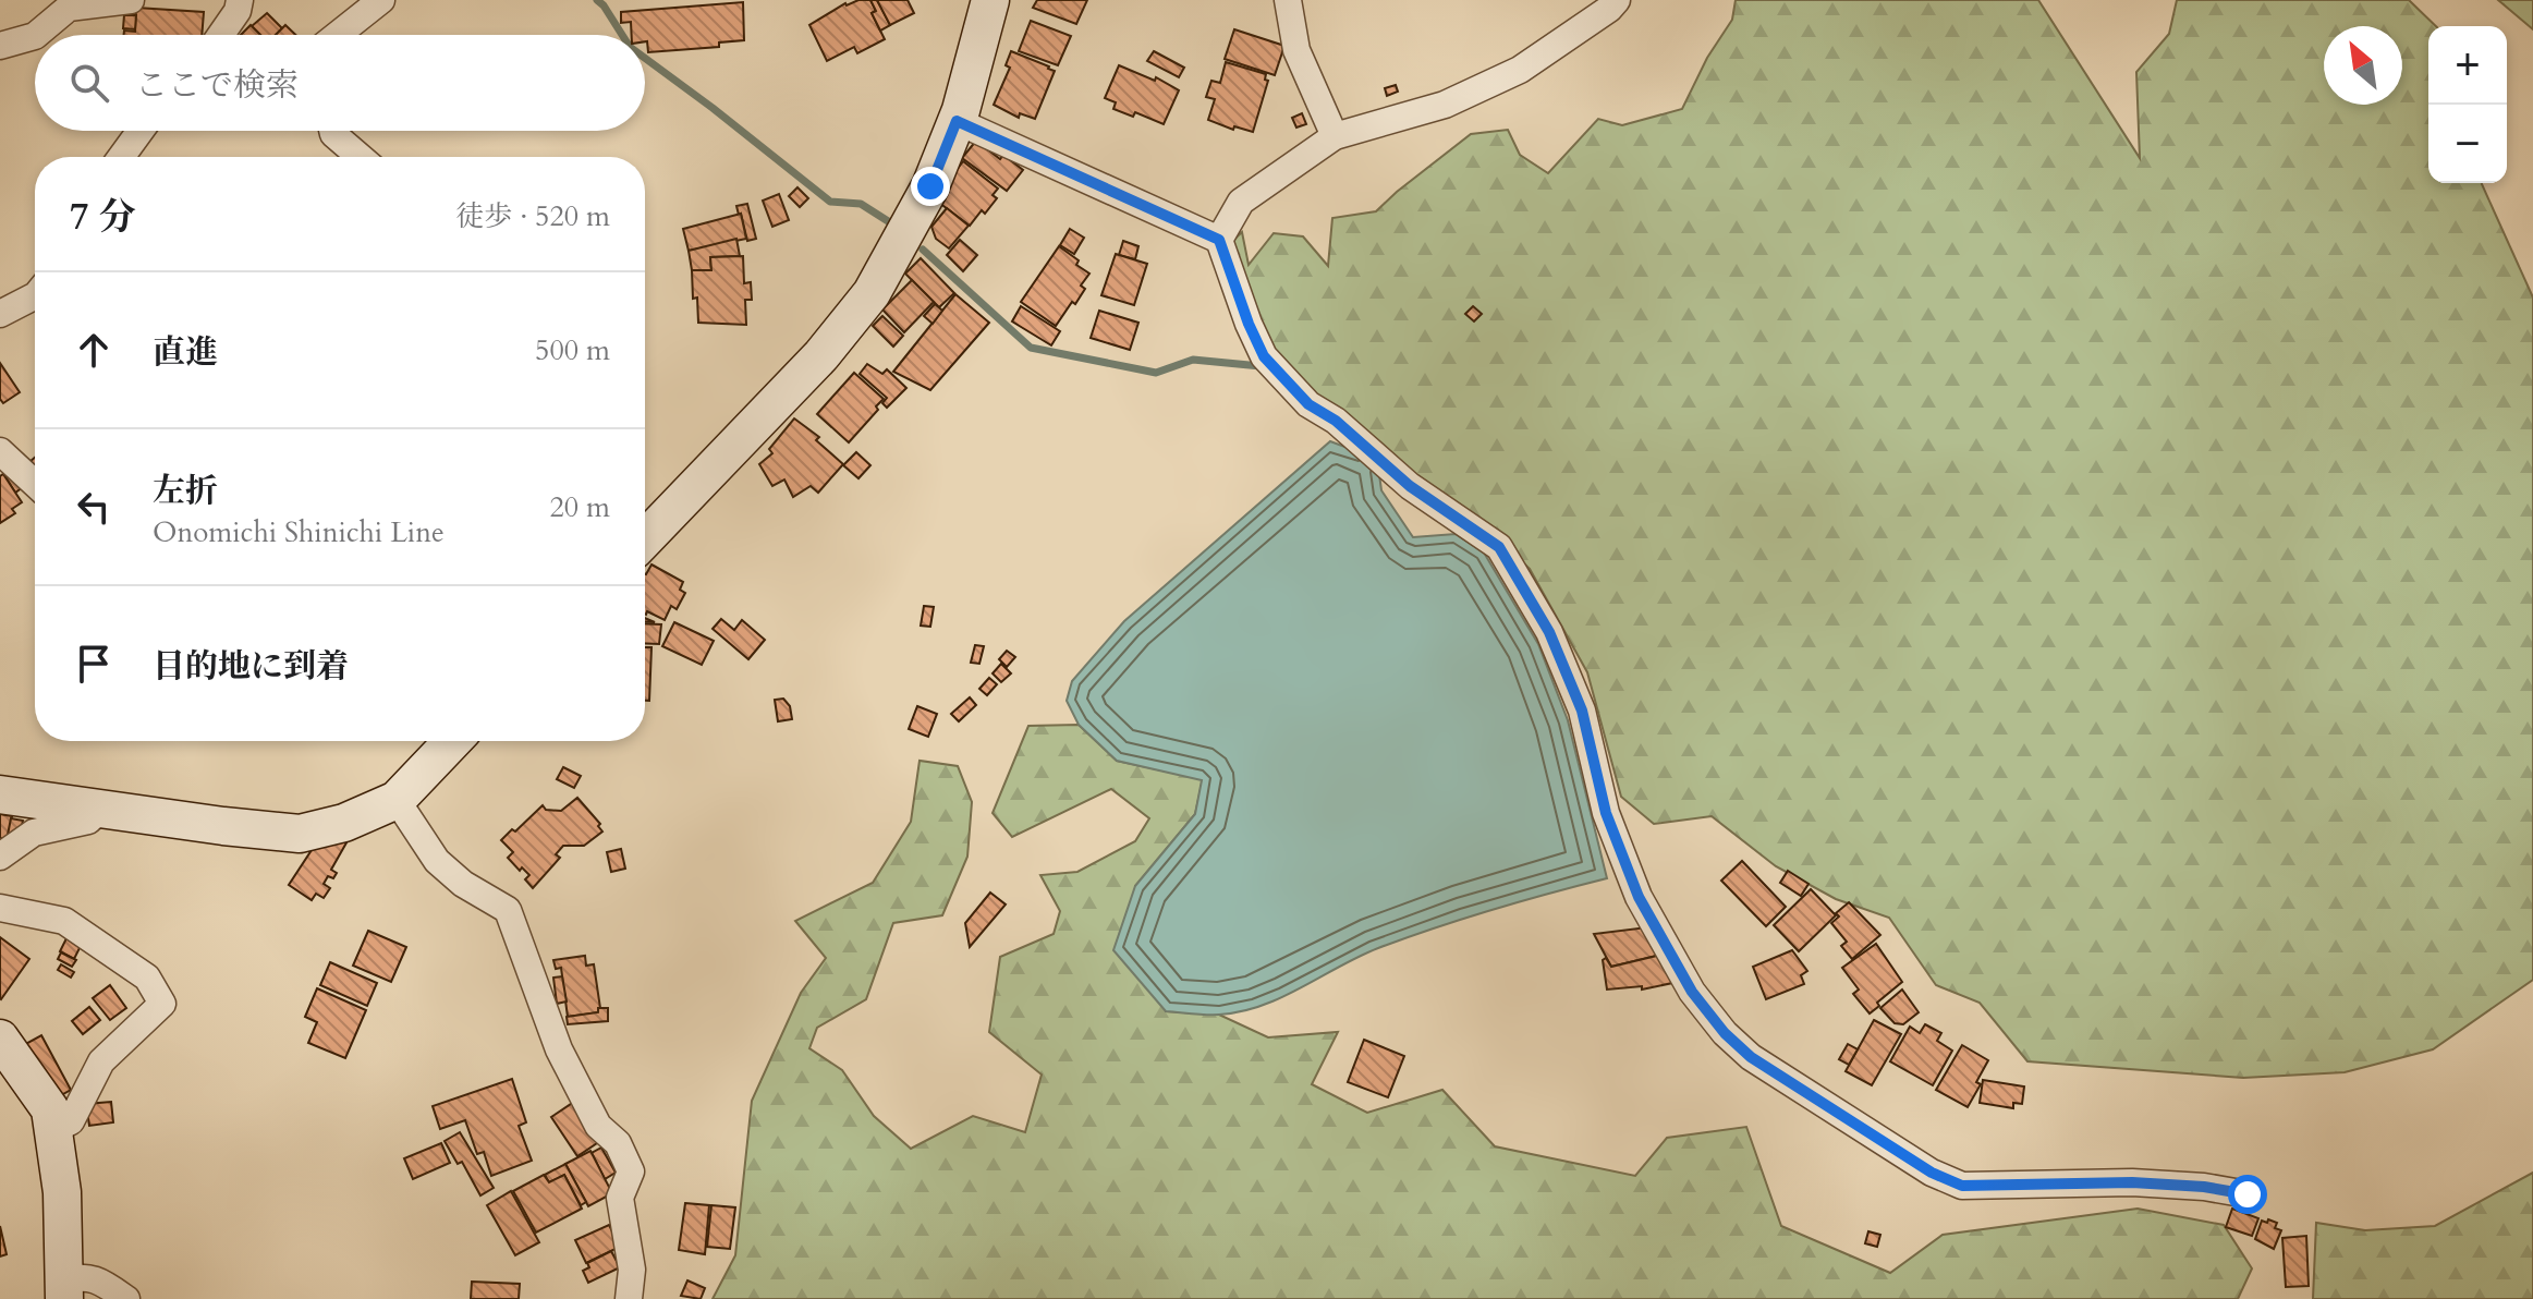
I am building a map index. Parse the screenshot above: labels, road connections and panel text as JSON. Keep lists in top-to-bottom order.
{
  "north": "top left",
  "page": {
    "map_buttons": ["+", "−"],
    "search": "ここで検索",
    "heading": ["7 分", "徒歩 · 520 m"],
    "list": [
      ["直進", "500 m"],
      ["左折", "Onomichi Shinichi Line", "20 m"],
      "目的地に到着"
    ]
  }
}
